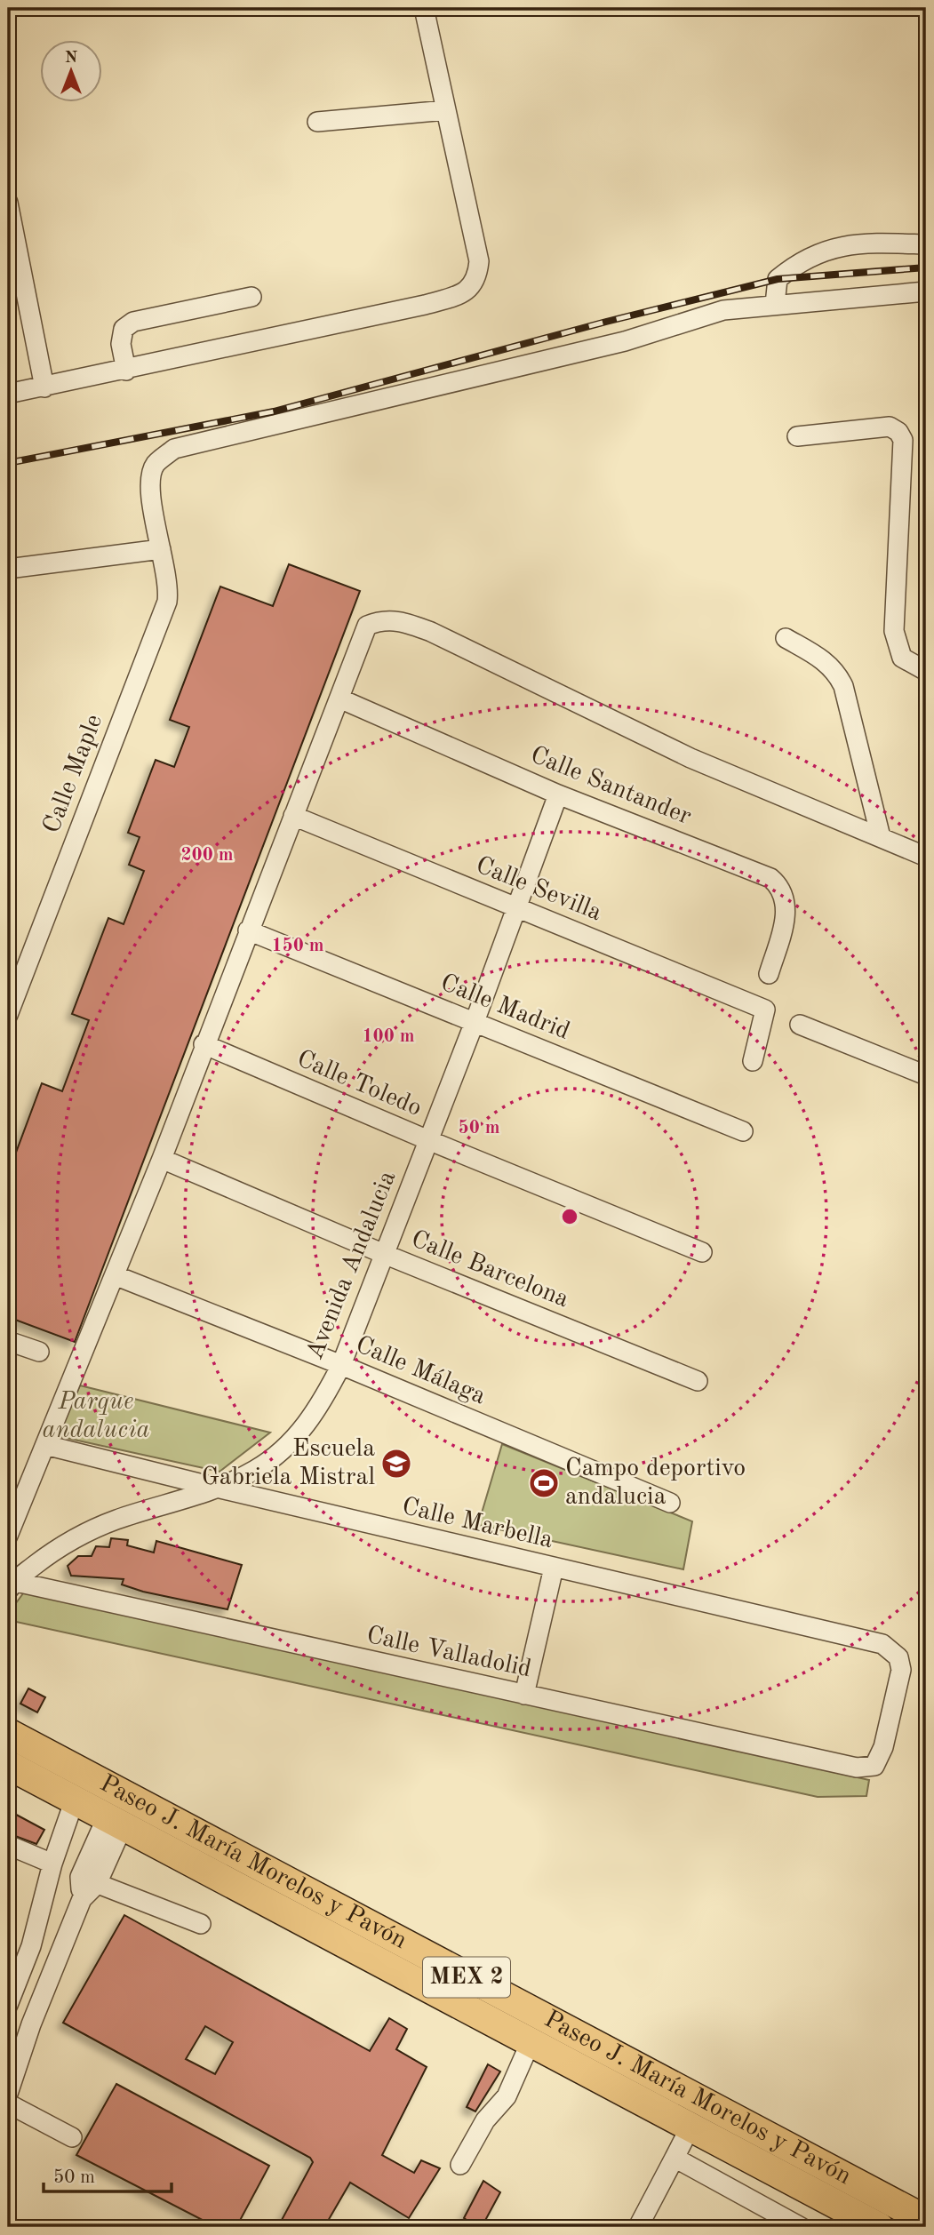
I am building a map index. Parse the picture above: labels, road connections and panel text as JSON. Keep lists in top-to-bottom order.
{
  "streets": {
    "highway": ["Paseo J. María Morelos y Pavón", "MEX 2"],
    "street": [
      "Calle Maple",
      "Calle Santander",
      "Calle Sevilla",
      "Calle Madrid",
      "Calle Toledo",
      "Avenida Andalucia",
      "Calle Barcelona",
      "Calle Málaga",
      "Calle Marbella",
      "Calle Valladolid"
    ]
  },
  "crossings": [
    ["Calle Santander", "Avenida Andalucia"],
    ["Calle Sevilla", "Avenida Andalucia"],
    ["Calle Madrid", "Avenida Andalucia"],
    ["Calle Toledo", "Avenida Andalucia"],
    ["Avenida Andalucia", "Calle Barcelona"],
    ["Avenida Andalucia", "Calle Málaga"],
    ["Avenida Andalucia", "Calle Marbella"],
    ["Avenida Andalucia", "Calle Valladolid"],
    ["Calle Marbella", "Calle Valladolid"]
  ],
  "parks": ["Parque andalucia"],
  "places": {
    "school or university": ["Escuela Gabriela Mistral"],
    "sports": ["Campo deportivo andalucia"]
  },
  "scale_bar": "50 m",
  "north": "top",
  "rings": [
    "200 m",
    "150 m",
    "100 m",
    "50 m"
  ]
}
